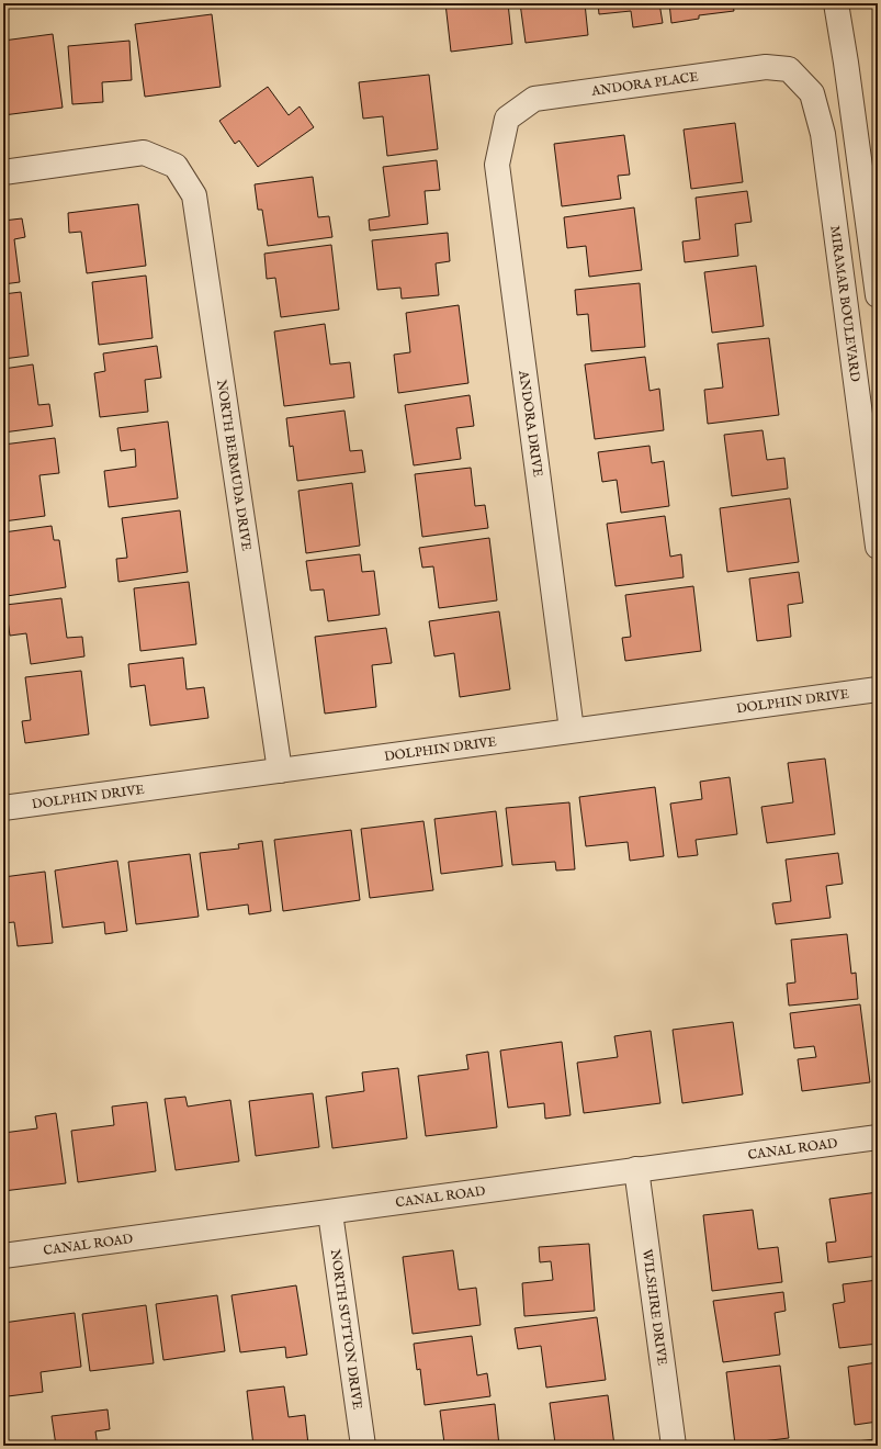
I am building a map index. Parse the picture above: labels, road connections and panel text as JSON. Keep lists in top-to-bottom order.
{
  "streets": {
    "street": [
      "ANDORA PLACE",
      "MIRAMAR BOULEVARD",
      "ANDORA DRIVE",
      "NORTH BERMUDA DRIVE",
      "DOLPHIN DRIVE",
      "CANAL ROAD",
      "WILSHIRE DRIVE",
      "NORTH SUTTON DRIVE"
    ]
  },
  "crossings": [
    ["ANDORA PLACE", "MIRAMAR BOULEVARD"],
    ["ANDORA PLACE", "ANDORA DRIVE"],
    ["ANDORA DRIVE", "DOLPHIN DRIVE"],
    ["NORTH BERMUDA DRIVE", "DOLPHIN DRIVE"],
    ["CANAL ROAD", "WILSHIRE DRIVE"],
    ["CANAL ROAD", "NORTH SUTTON DRIVE"]
  ]
}
